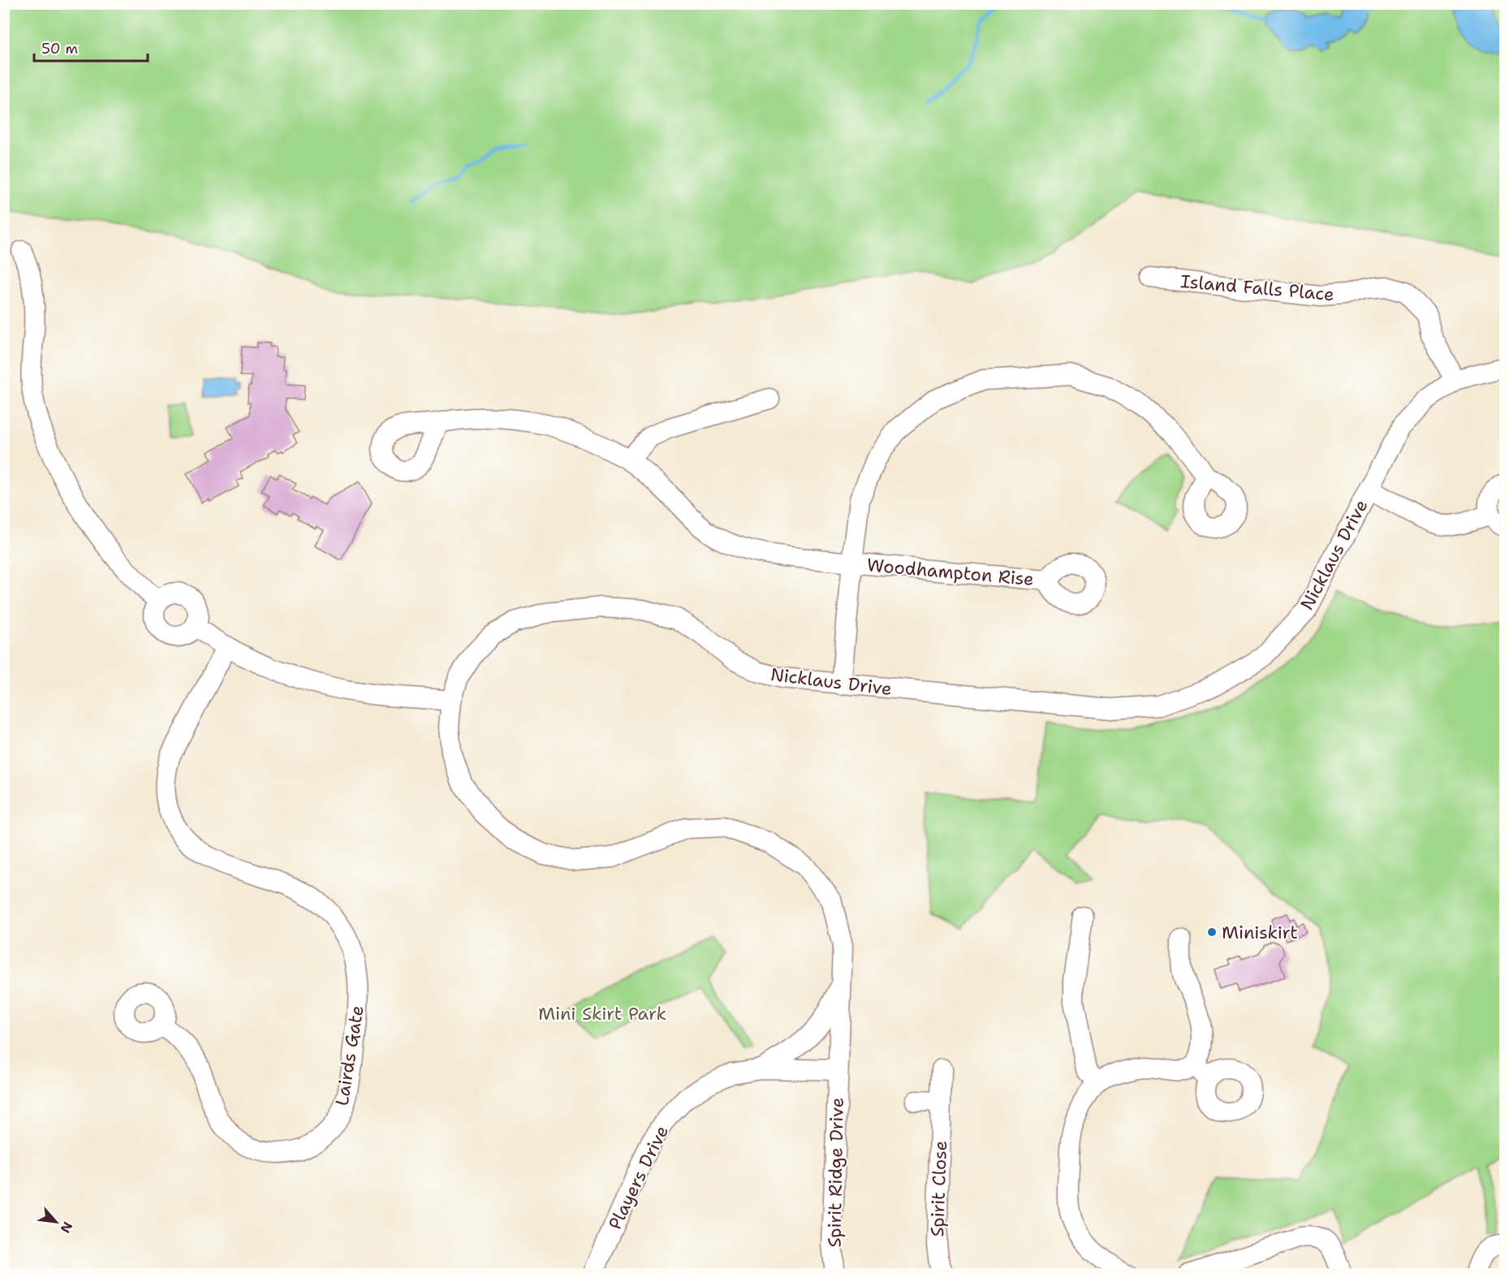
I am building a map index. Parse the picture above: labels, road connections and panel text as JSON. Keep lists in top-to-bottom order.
{
  "streets": {
    "street": [
      "Island Falls Place",
      "Nicklaus Drive",
      "Woodhampton Rise",
      "Lairds Gate",
      "Spirit Ridge Drive",
      "Players Drive",
      "Spirit Close"
    ]
  },
  "crossings": [
    ["Island Falls Place", "Nicklaus Drive"],
    ["Nicklaus Drive", "Spirit Ridge Drive"],
    ["Nicklaus Drive", "Players Drive"],
    ["Spirit Ridge Drive", "Players Drive"]
  ],
  "parks": ["Mini Skirt Park"],
  "places": ["Miniskirt"],
  "scale_bar": "50 m",
  "north": "bottom right"
}
